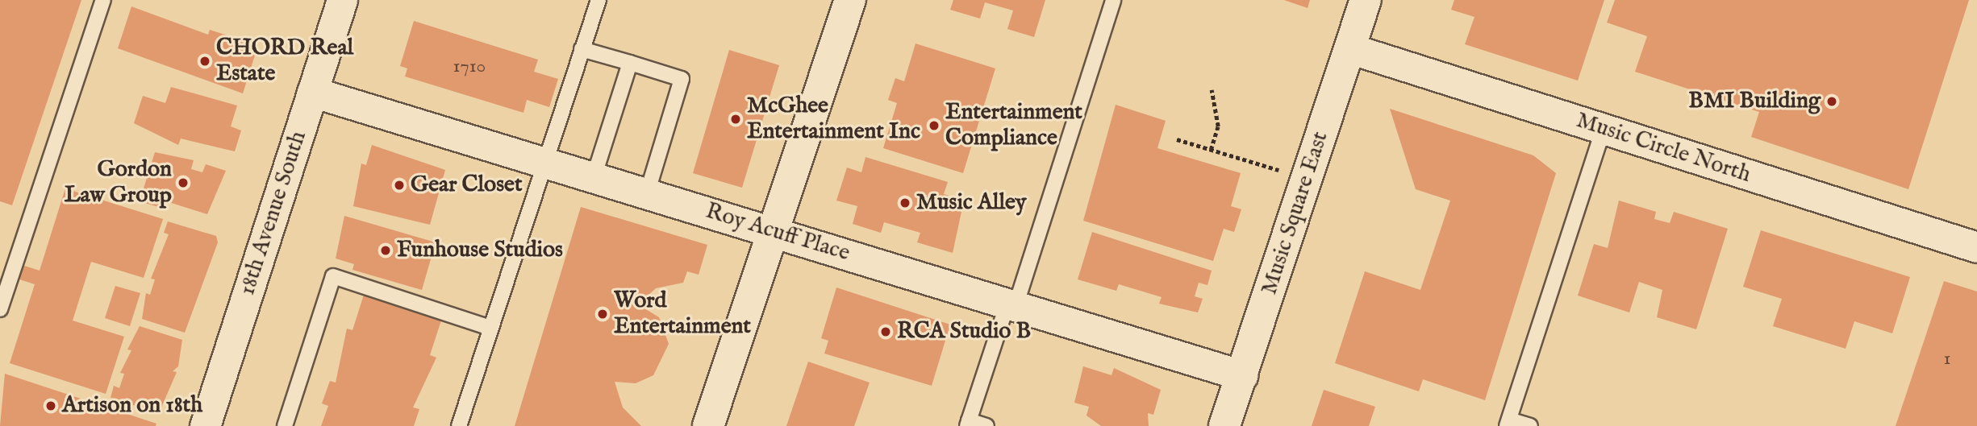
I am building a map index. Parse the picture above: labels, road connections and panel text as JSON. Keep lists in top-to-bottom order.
{
  "streets": {
    "main road": ["Music Square East"],
    "street": ["Music Circle North", "18th Avenue South", "Roy Acuff Place"]
  },
  "crossings": [
    ["Music Circle North", "Music Square East"],
    ["18th Avenue South", "Roy Acuff Place"],
    ["Music Square East", "Roy Acuff Place"]
  ],
  "places": [
    "CHORD Real Estate",
    "BMI Building",
    "McGhee Entertainment Inc",
    "Entertainment Compliance",
    "Gordon Law Group",
    "Gear Closet",
    "Music Alley",
    "Funhouse Studios",
    "Word Entertainment",
    "RCA Studio B",
    "Artison on 18th"
  ],
  "house_numbers": ["1710", "1"]
}
